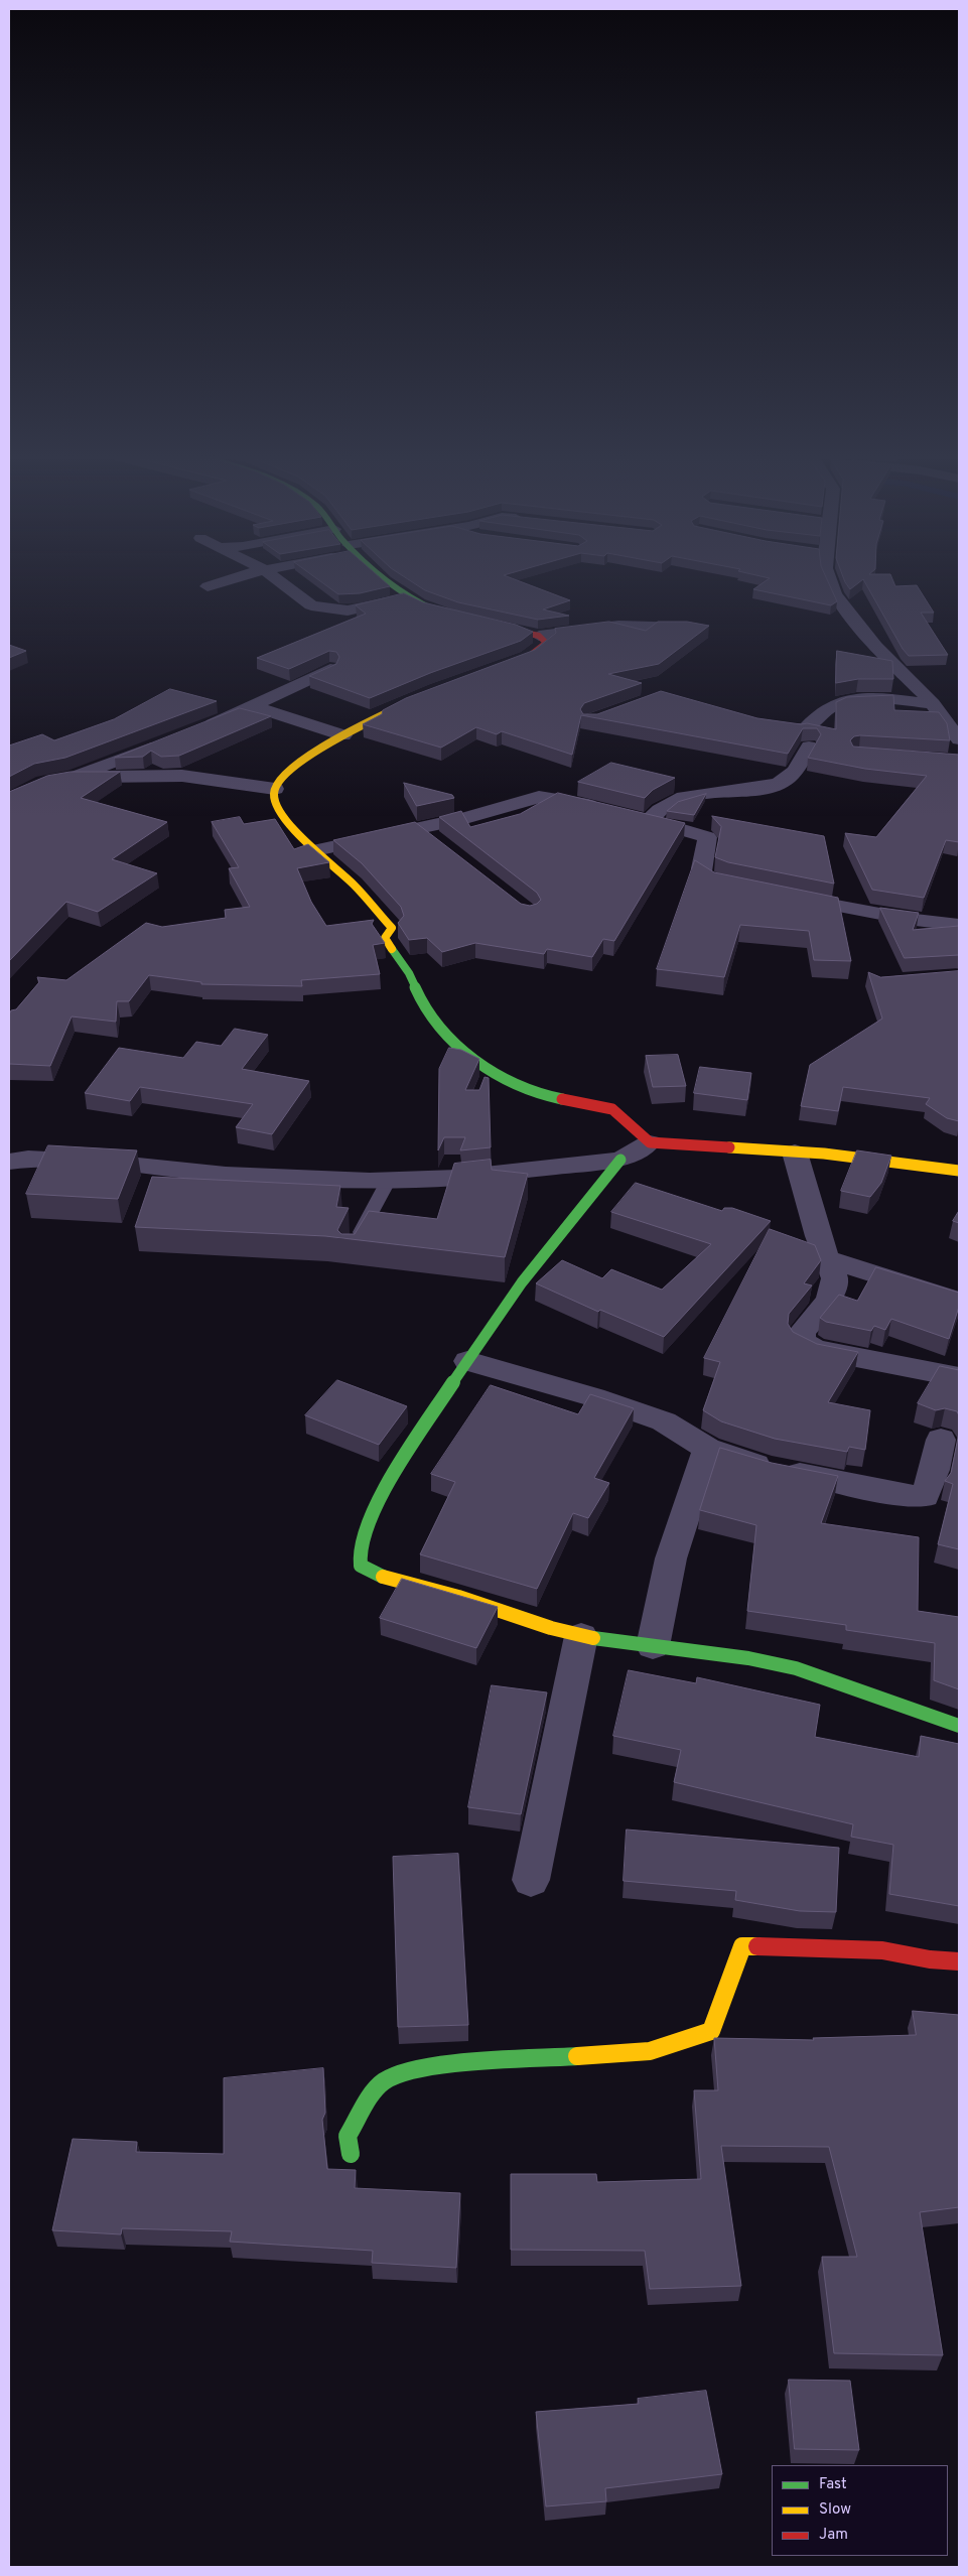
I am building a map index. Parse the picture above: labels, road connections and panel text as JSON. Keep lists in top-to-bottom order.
{
  "legend": ["Fast", "Slow", "Jam"]
}
